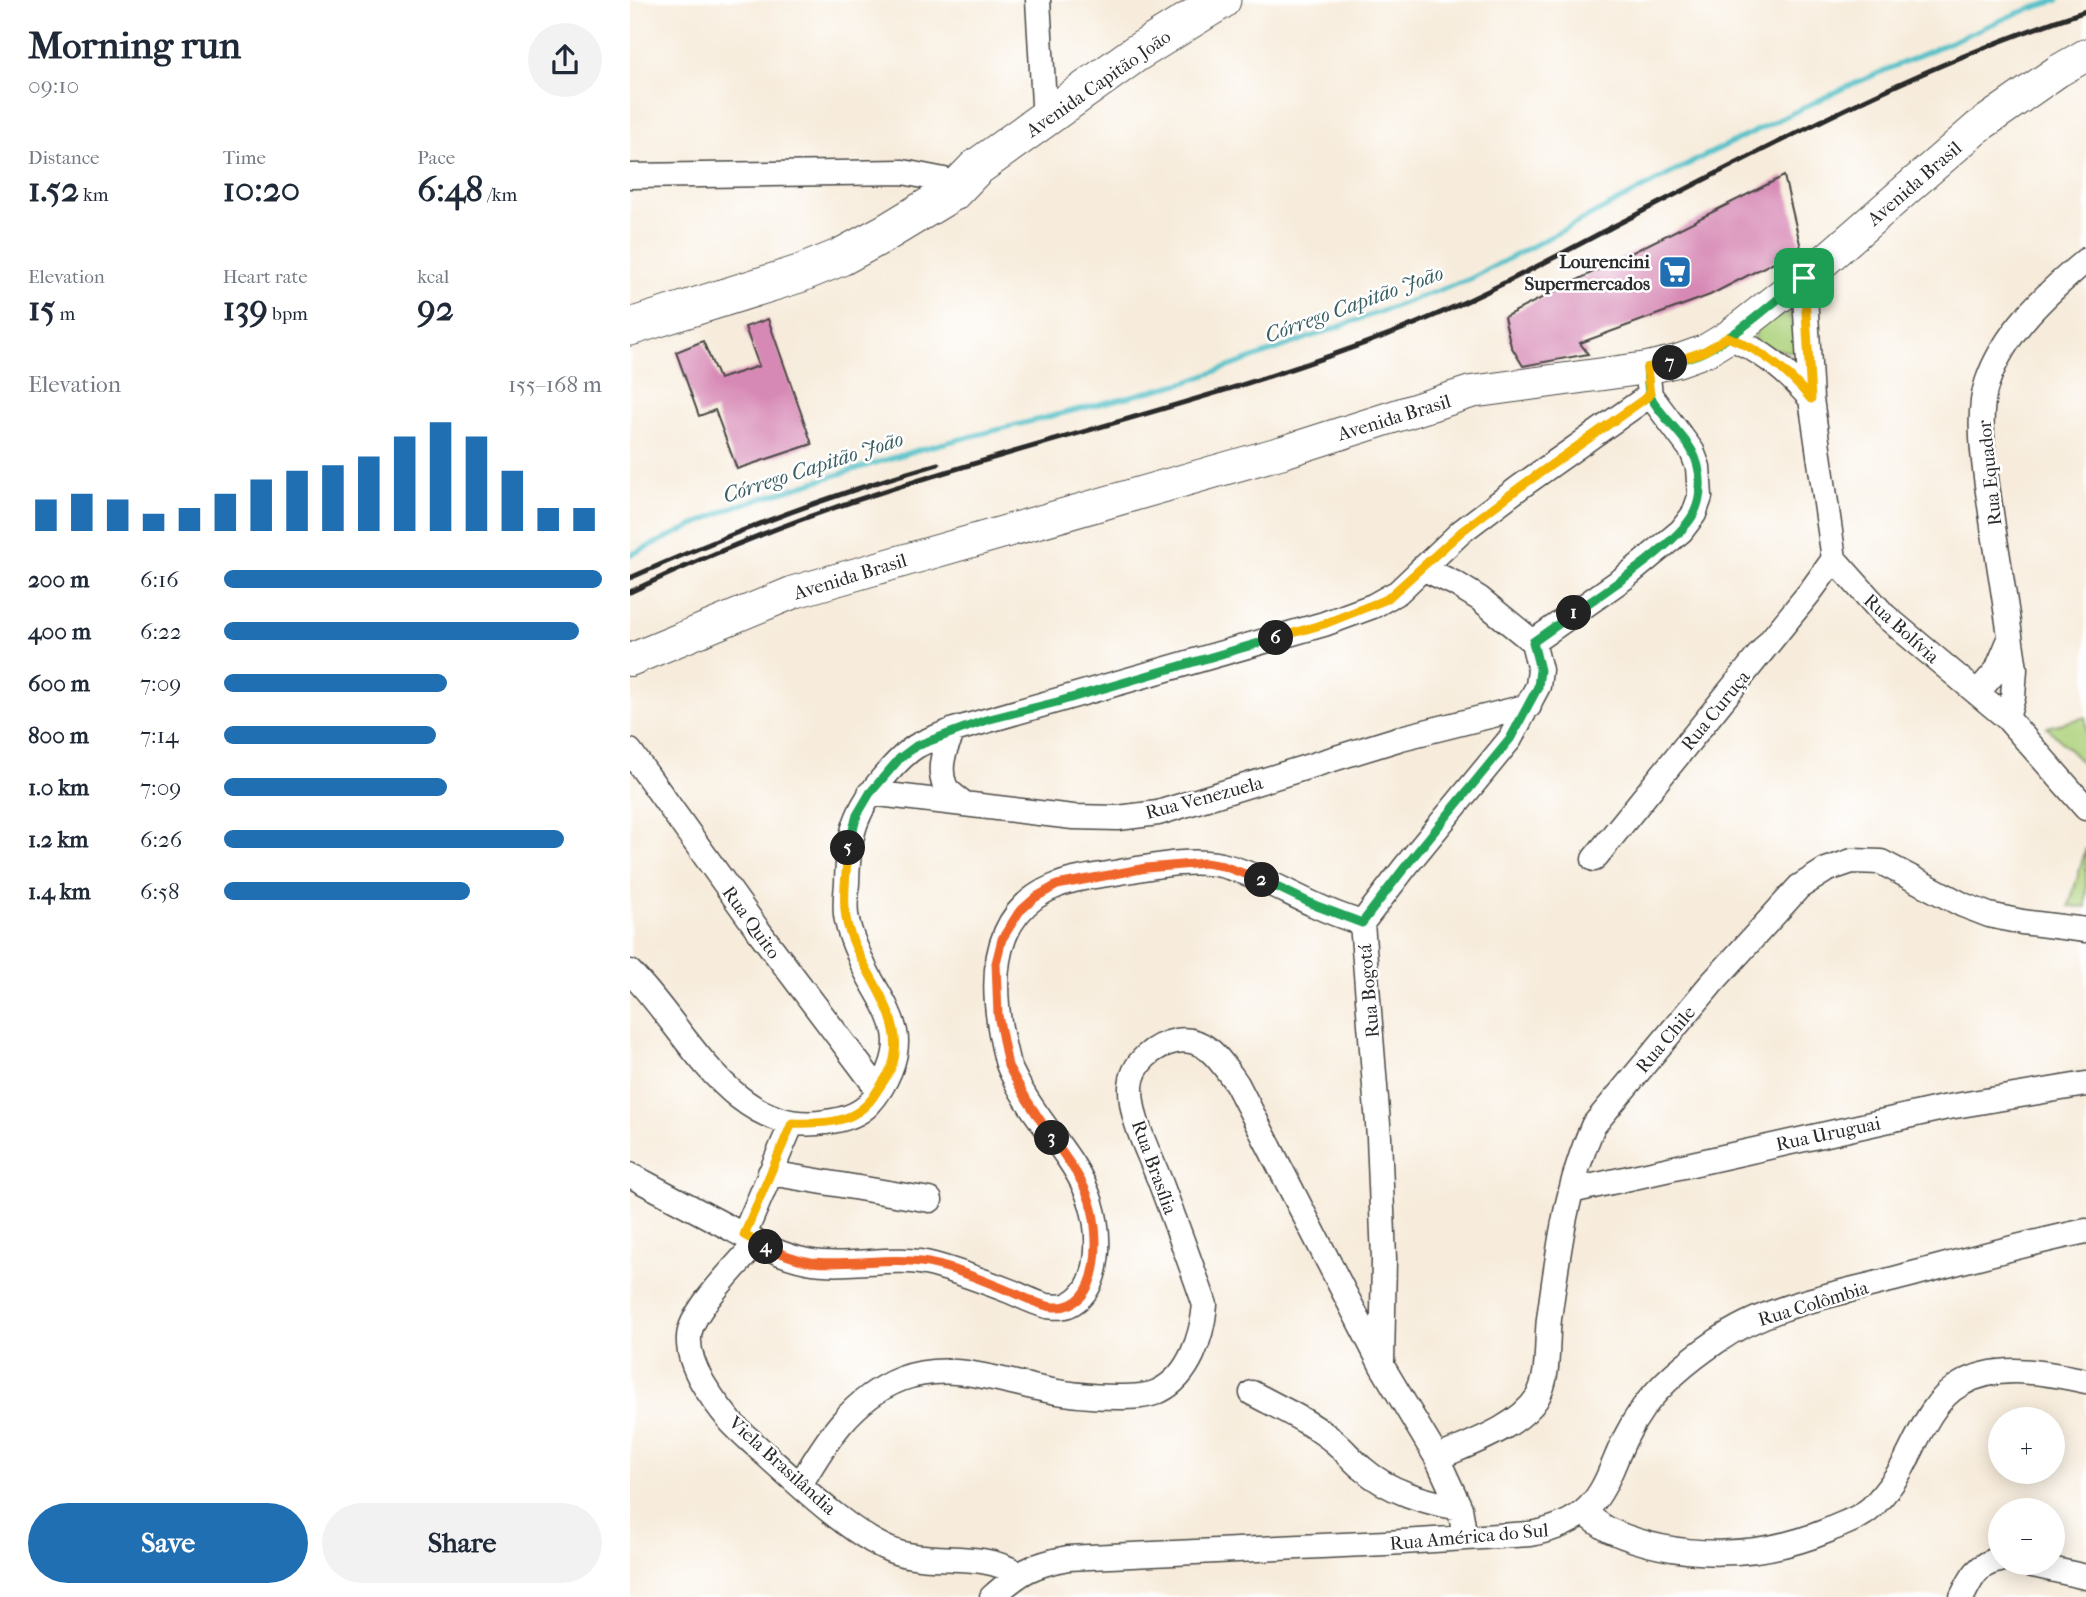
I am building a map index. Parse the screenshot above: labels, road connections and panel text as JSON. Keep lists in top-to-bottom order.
{
  "streets": {
    "highway": ["Avenida Capitão João"],
    "main road": ["Avenida Brasil"],
    "street": [
      "Rua Equador",
      "Rua Bolívia",
      "Rua Curuça",
      "Rua Venezuela",
      "Rua Quito",
      "Rua Bogotá",
      "Rua Chile",
      "Rua Uruguai",
      "Rua Brasília",
      "Rua Colômbia",
      "Viela Brasilândia",
      "Rua América do Sul"
    ]
  },
  "crossings": [
    ["Rua Equador", "Rua Bolívia"],
    ["Rua Bolívia", "Rua Curuça"],
    ["Rua Venezuela", "Rua Bogotá"],
    ["Rua Bogotá", "Rua Brasília"],
    ["Rua Chile", "Rua Uruguai"],
    ["Rua Chile", "Rua Brasília"],
    ["Rua Brasília", "Viela Brasilândia"],
    ["Rua Brasília", "Rua América do Sul"],
    ["Rua Colômbia", "Rua América do Sul"],
    ["Viela Brasilândia", "Rua América do Sul"]
  ],
  "water": ["Córrego Capitão João"],
  "places": {
    "supermarket": ["Lourencini Supermercados"]
  },
  "page": {
    "heading": ["Morning run", "09:10"],
    "stats": [
      ["Distance", "1.52 km"],
      ["Time", "10:20"],
      ["Pace", "6:48 /km"],
      ["Elevation", "15 m"],
      ["Heart rate", "139 bpm"],
      ["kcal", "92"]
    ],
    "pins": [
      "7",
      "1",
      "6",
      "5",
      "2",
      "3",
      "4"
    ],
    "chart": ["Elevation", "155–168 m"],
    "list": [
      {
        "name": "200 m",
        "note": "6:16"
      },
      {
        "name": "400 m",
        "note": "6:22"
      },
      {
        "name": "600 m",
        "note": "7:09"
      },
      {
        "name": "800 m",
        "note": "7:14"
      },
      {
        "name": "1.0 km",
        "note": "7:09"
      },
      {
        "name": "1.2 km",
        "note": "6:26"
      },
      {
        "name": "1.4 km",
        "note": "6:58"
      }
    ],
    "map_buttons": ["+", "−"],
    "buttons": ["Save", "Share"]
  }
}
